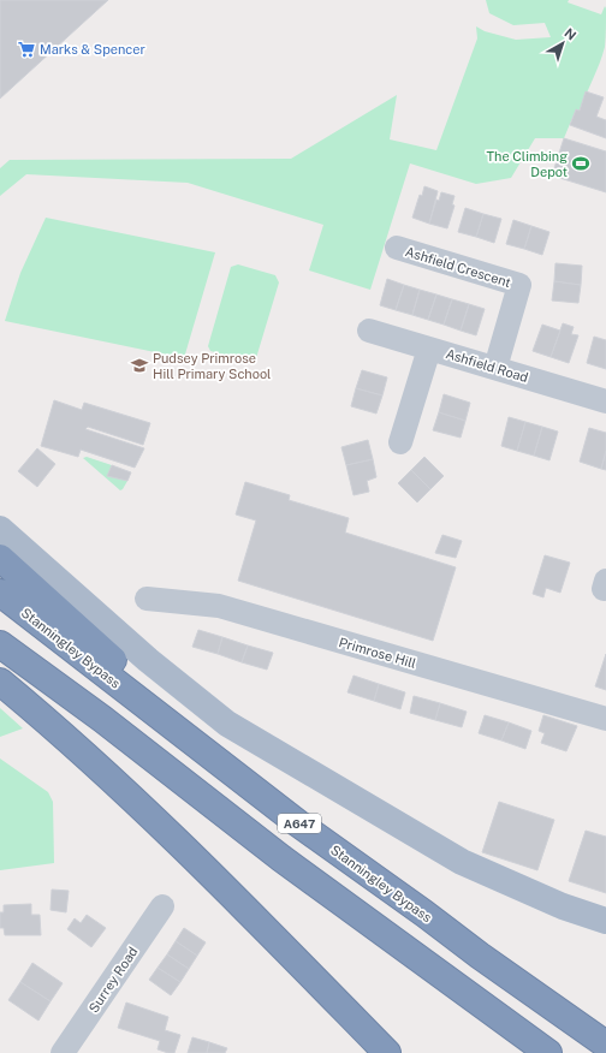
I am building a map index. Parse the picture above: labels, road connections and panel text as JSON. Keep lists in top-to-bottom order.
{
  "streets": {
    "highway": ["Stanningley Bypass", "A647"],
    "street": [
      "Ashfield Crescent",
      "Ashfield Road",
      "Primrose Hill",
      "Surrey Road"
    ]
  },
  "crossings": [
    ["Ashfield Crescent", "Ashfield Road"],
    ["Stanningley Bypass", "A647"]
  ],
  "places": {
    "supermarket": ["Marks & Spencer"],
    "sports": ["The Climbing Depot"],
    "school or university": ["Pudsey Primrose Hill Primary School"]
  },
  "north": "top right"
}
